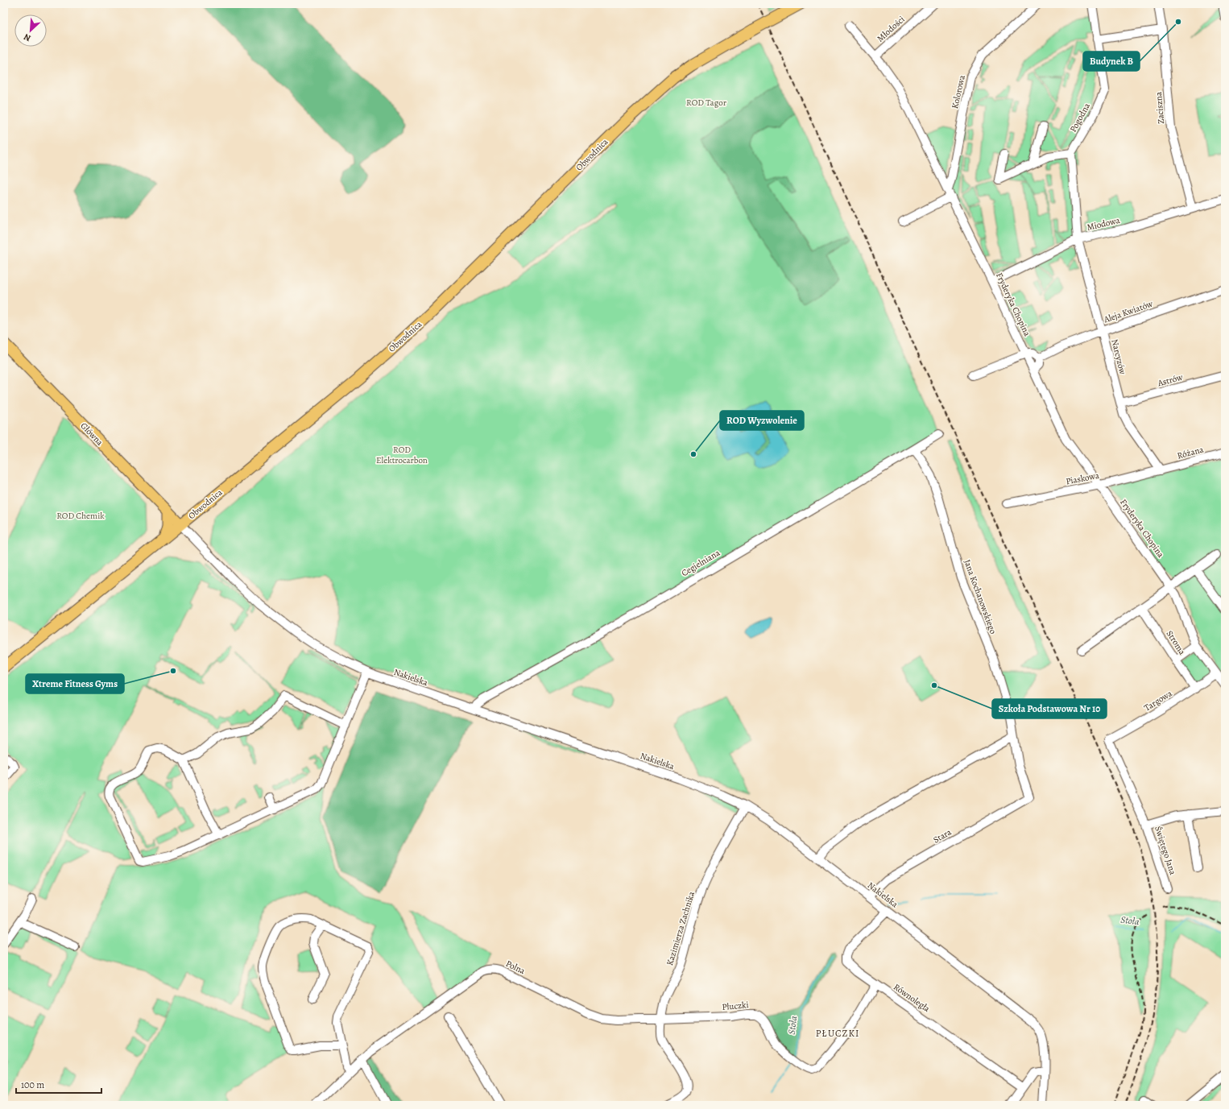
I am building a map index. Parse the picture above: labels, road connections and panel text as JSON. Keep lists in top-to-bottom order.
{
  "streets": {
    "main road": ["Obwodnica", "Główna"],
    "street": [
      "Młodości",
      "Kolorowa",
      "Zaciszna",
      "Pogodna",
      "Miodowa",
      "Fryderyka Chopina",
      "Aleja Kwiatów",
      "Narcyzów",
      "Astrów",
      "Różana",
      "Piaskowa",
      "Cegielniana",
      "Jana Kochanowskiego",
      "Stroma",
      "Nakielska",
      "Targowa",
      "Stara",
      "Świętego Jana",
      "Kazimierza Zachnika",
      "Polna",
      "Równoległa",
      "Płuczki"
    ]
  },
  "crossings": [
    ["Młodości", "Fryderyka Chopina"],
    ["Kolorowa", "Fryderyka Chopina"],
    ["Zaciszna", "Miodowa"],
    ["Obwodnica", "Główna"],
    ["Obwodnica", "Nakielska"],
    ["Miodowa", "Fryderyka Chopina"],
    ["Miodowa", "Narcyzów"],
    ["Fryderyka Chopina", "Piaskowa"],
    ["Fryderyka Chopina", "Targowa"],
    ["Aleja Kwiatów", "Narcyzów"],
    ["Narcyzów", "Astrów"],
    ["Narcyzów", "Różana"],
    ["Narcyzów", "Piaskowa"],
    ["Główna", "Nakielska"],
    ["Różana", "Piaskowa"],
    ["Cegielniana", "Jana Kochanowskiego"],
    ["Cegielniana", "Nakielska"],
    ["Jana Kochanowskiego", "Stara"],
    ["Stroma", "Targowa"],
    ["Nakielska", "Stara"],
    ["Nakielska", "Kazimierza Zachnika"],
    ["Nakielska", "Równoległa"],
    ["Targowa", "Świętego Jana"],
    ["Kazimierza Zachnika", "Polna"],
    ["Kazimierza Zachnika", "Płuczki"],
    ["Polna", "Płuczki"],
    ["Równoległa", "Płuczki"]
  ],
  "districts": ["PŁUCZKI"],
  "water": ["Stoła"],
  "parks": ["ROD Tagor", "ROD Elektrocarbon", "ROD Chemik"],
  "places": [
    "Budynek B",
    "ROD Wyzwolenie",
    "Xtreme Fitness Gyms",
    "Szkoła Podstawowa Nr 10"
  ],
  "scale_bar": "100 m",
  "north": "bottom left"
}
